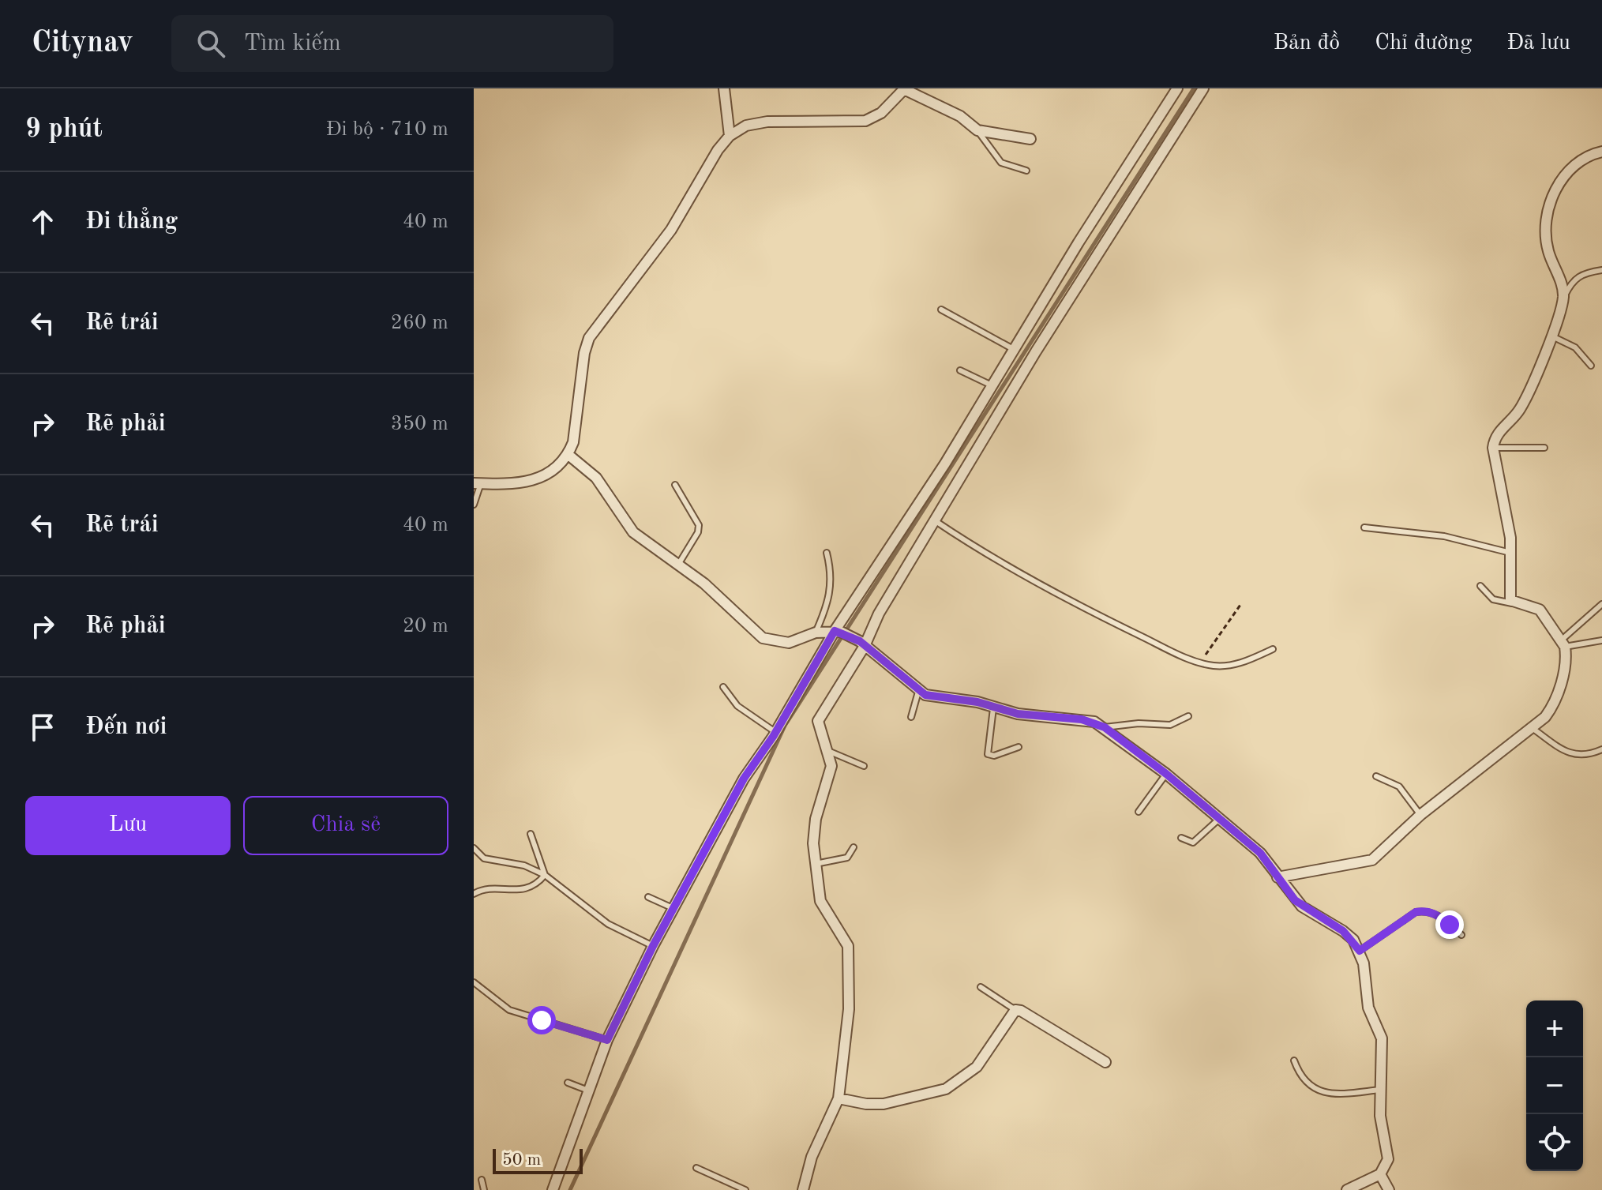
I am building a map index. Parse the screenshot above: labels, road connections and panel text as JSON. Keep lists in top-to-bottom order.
{
  "scale_bar": "50 m",
  "page": {
    "header": "Citynav",
    "search": "Tìm kiếm",
    "nav": ["Bản đồ", "Chỉ đường", "Đã lưu"],
    "heading": ["9 phút", "Đi bộ · 710 m"],
    "list": [
      ["Đi thẳng", "40 m"],
      ["Rẽ trái", "260 m"],
      ["Rẽ phải", "350 m"],
      ["Rẽ trái", "40 m"],
      ["Rẽ phải", "20 m"],
      "Đến nơi"
    ],
    "buttons": ["Lưu", "Chia sẻ"],
    "map_buttons": ["+", "−"],
    "scale": "50 m"
  }
}
